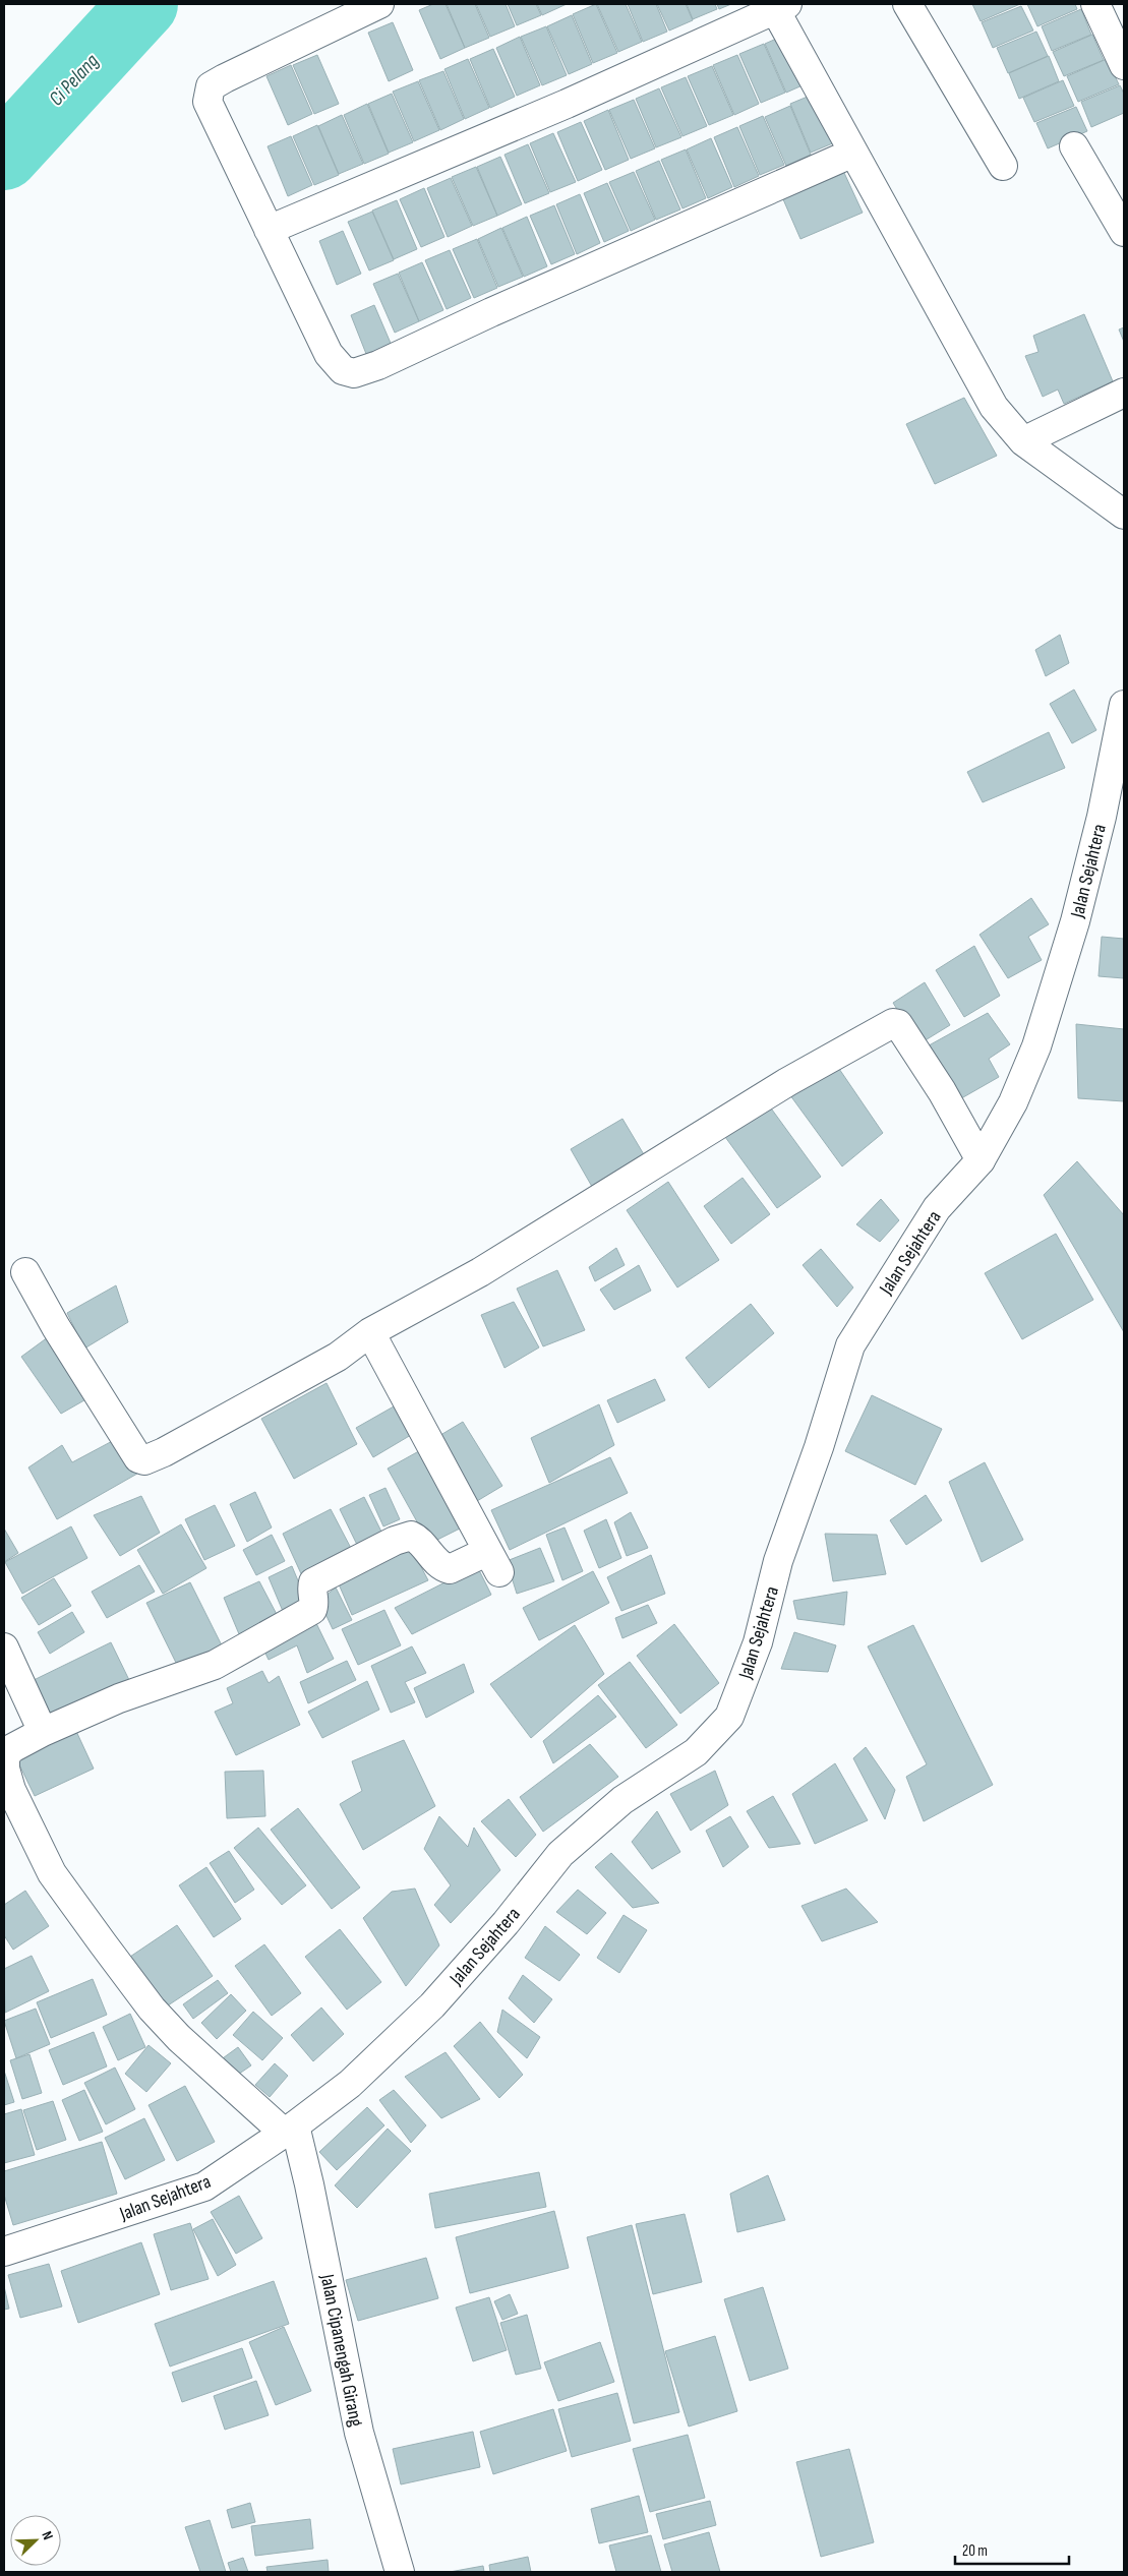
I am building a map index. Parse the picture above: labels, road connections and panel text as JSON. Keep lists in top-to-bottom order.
{
  "streets": {
    "street": ["Jalan Sejahtera", "Jalan Cipanengah Girang"]
  },
  "crossings": [
    ["Jalan Sejahtera", "Jalan Cipanengah Girang"]
  ],
  "water": ["Ci Pelang"],
  "scale_bar": "20 m",
  "north": "top right"
}
